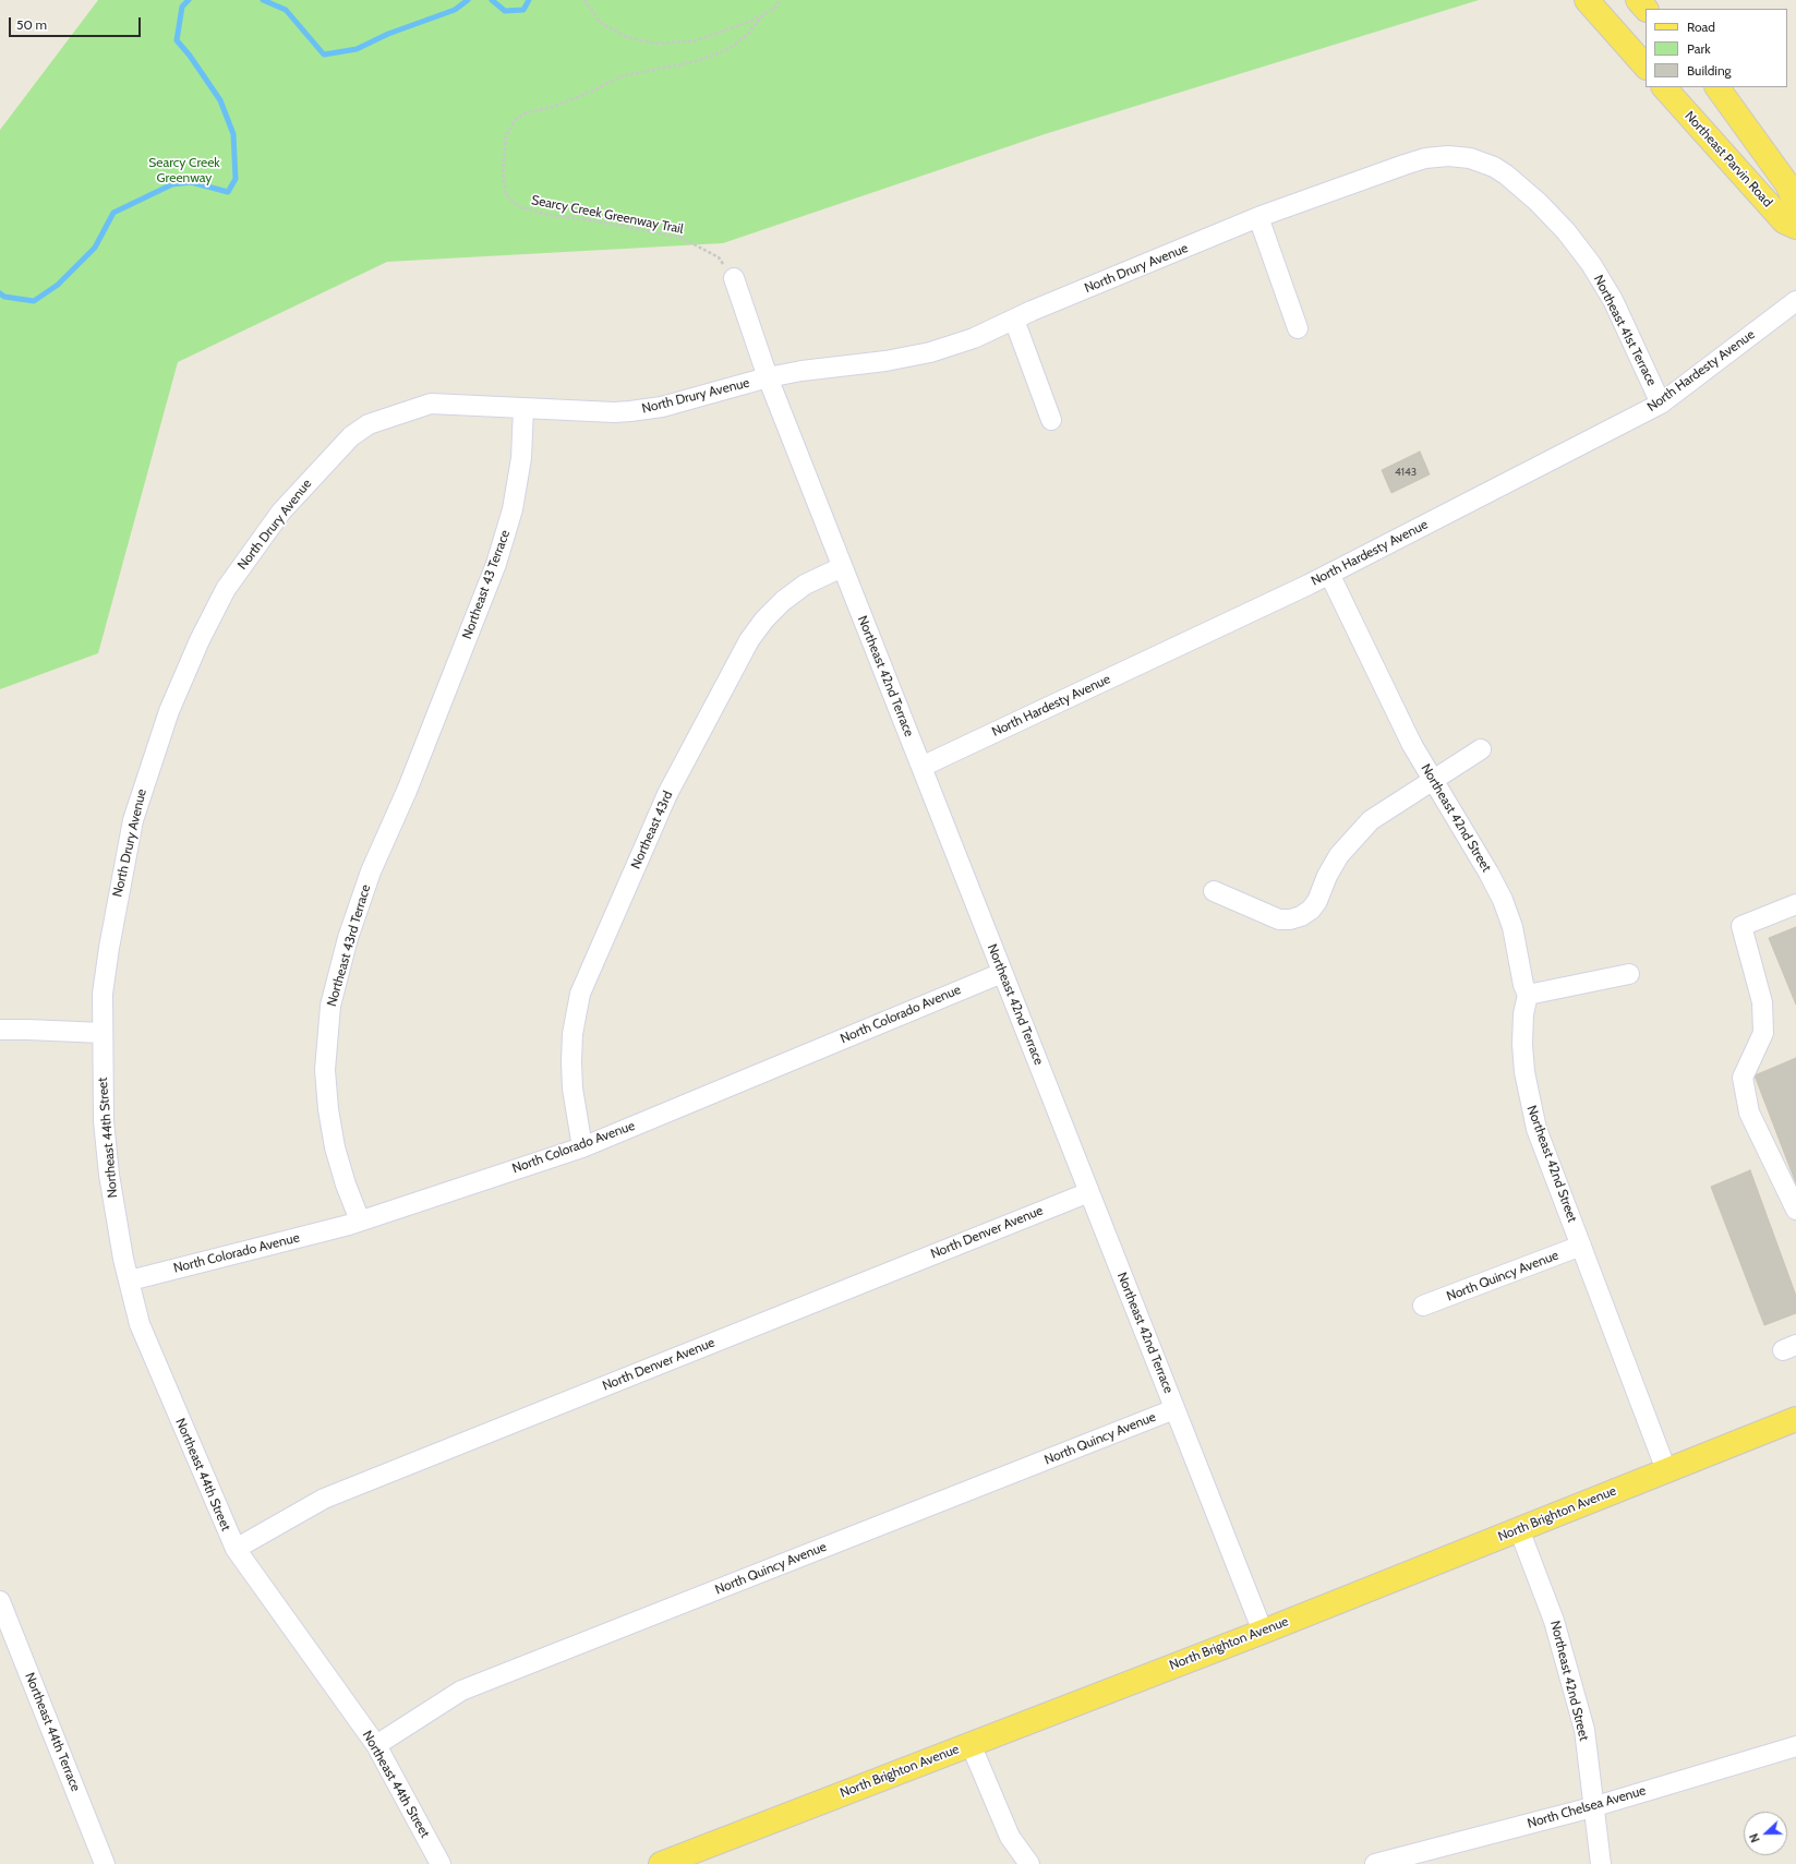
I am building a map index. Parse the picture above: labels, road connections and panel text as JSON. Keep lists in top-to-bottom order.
{
  "streets": {
    "main road": ["Northeast Parvin Road", "North Brighton Avenue"],
    "street": [
      "North Drury Avenue",
      "Northeast 41st Terrace",
      "North Hardesty Avenue",
      "Northeast 43 Terrace",
      "Northeast 42nd Terrace",
      "Northeast 42nd Street",
      "Northeast 43rd",
      "Northeast 43rd Terrace",
      "North Colorado Avenue",
      "Northeast 44th Street",
      "North Denver Avenue",
      "North Quincy Avenue",
      "Northeast 44th Terrace",
      "North Chelsea Avenue"
    ],
    "path": ["Searcy Creek Greenway Trail"]
  },
  "crossings": [
    ["Searcy Creek Greenway Trail", "North Drury Avenue"],
    ["North Drury Avenue", "Northeast 41st Terrace"],
    ["North Drury Avenue", "Northeast 43 Terrace"],
    ["North Drury Avenue", "Northeast 42nd Terrace"],
    ["North Drury Avenue", "Northeast 44th Street"],
    ["Northeast 41st Terrace", "North Hardesty Avenue"],
    ["North Hardesty Avenue", "Northeast 42nd Terrace"],
    ["North Hardesty Avenue", "Northeast 42nd Street"],
    ["Northeast 43 Terrace", "Northeast 43rd Terrace"],
    ["Northeast 42nd Terrace", "Northeast 43rd"],
    ["Northeast 42nd Terrace", "North Colorado Avenue"],
    ["Northeast 42nd Terrace", "North Denver Avenue"],
    ["Northeast 42nd Terrace", "North Quincy Avenue"],
    ["Northeast 42nd Terrace", "North Brighton Avenue"],
    ["Northeast 42nd Street", "North Quincy Avenue"],
    ["Northeast 42nd Street", "North Brighton Avenue"],
    ["Northeast 42nd Street", "North Chelsea Avenue"],
    ["Northeast 43rd", "North Colorado Avenue"],
    ["Northeast 43rd Terrace", "North Colorado Avenue"],
    ["North Colorado Avenue", "Northeast 44th Street"],
    ["Northeast 44th Street", "North Denver Avenue"],
    ["Northeast 44th Street", "North Quincy Avenue"]
  ],
  "parks": ["Searcy Creek Greenway"],
  "house_numbers": ["4143"],
  "legend": ["Road", "Park", "Building"],
  "scale_bar": "50 m",
  "north": "left"
}
